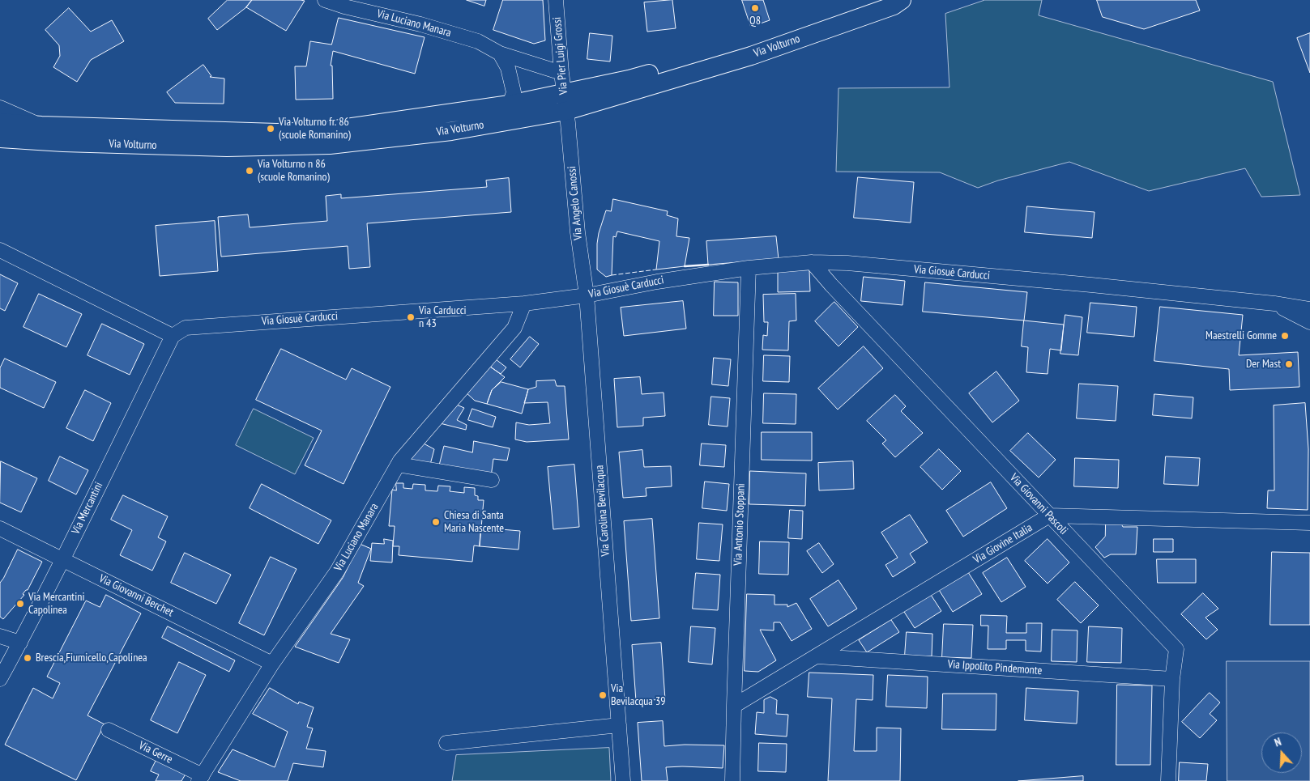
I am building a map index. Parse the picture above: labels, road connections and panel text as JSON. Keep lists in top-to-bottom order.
{
  "streets": {
    "street": [
      "Via Luciano Manara",
      "Via Volturno",
      "Via Pier Luigi Grossi",
      "Via Angelo Canossi",
      "Via Giosuè Carducci",
      "Via Giovanni Pascoli",
      "Via Mercantini",
      "Via Carolina Bevilacqua",
      "Via Antonio Stoppani",
      "Via Giovine Italia",
      "Via Giovanni Berchet",
      "Via Ippolito Pindemonte",
      "Via Gerre"
    ]
  },
  "crossings": [
    ["Via Luciano Manara", "Via Pier Luigi Grossi"],
    ["Via Luciano Manara", "Via Giosuè Carducci"],
    ["Via Luciano Manara", "Via Giovanni Berchet"],
    ["Via Luciano Manara", "Via Gerre"],
    ["Via Volturno", "Via Pier Luigi Grossi"],
    ["Via Volturno", "Via Angelo Canossi"],
    ["Via Pier Luigi Grossi", "Via Angelo Canossi"],
    ["Via Angelo Canossi", "Via Giosuè Carducci"],
    ["Via Angelo Canossi", "Via Carolina Bevilacqua"],
    ["Via Giosuè Carducci", "Via Giovanni Pascoli"],
    ["Via Giosuè Carducci", "Via Mercantini"],
    ["Via Giosuè Carducci", "Via Carolina Bevilacqua"],
    ["Via Giosuè Carducci", "Via Antonio Stoppani"],
    ["Via Giovanni Pascoli", "Via Giovine Italia"],
    ["Via Giovanni Pascoli", "Via Ippolito Pindemonte"],
    ["Via Mercantini", "Via Giovanni Berchet"],
    ["Via Antonio Stoppani", "Via Giovine Italia"],
    ["Via Giovine Italia", "Via Ippolito Pindemonte"]
  ],
  "places": [
    "Q8",
    "Via Volturno fr. 86 (scuole Romanino)",
    "Via Volturno n 86 (scuole Romanino)",
    "Via Carducci n 43",
    "Maestrelli Gomme",
    "Der Mast",
    "Chiesa di Santa Maria Nascente",
    "Via Mercantini Capolinea",
    "Brescia,Fiumicello,Capolinea",
    "Via Bevilacqua 39"
  ],
  "north": "top"
}
